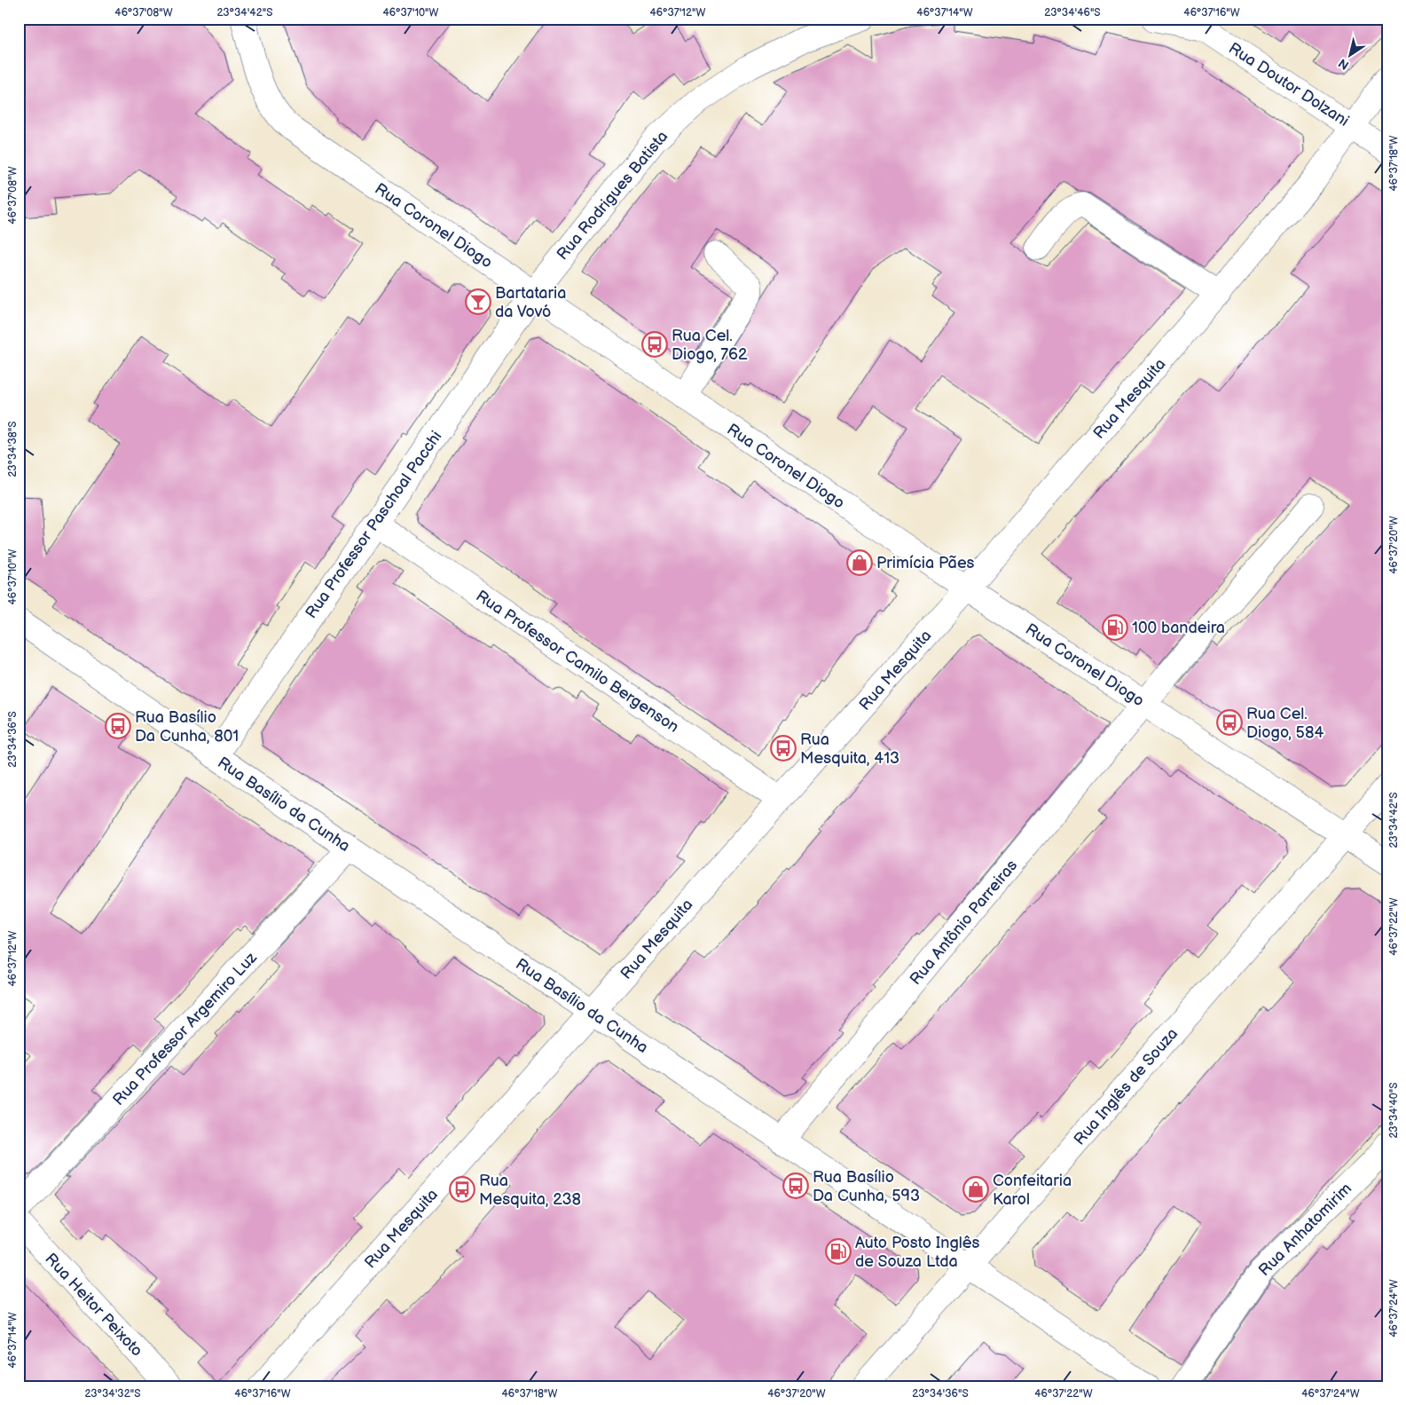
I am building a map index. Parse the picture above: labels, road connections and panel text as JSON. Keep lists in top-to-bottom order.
{
  "streets": {
    "street": [
      "Rua Doutor Dolzani",
      "Rua Rodrigues Batista",
      "Rua Coronel Diogo",
      "Rua Mesquita",
      "Rua Professor Paschoal Pacchi",
      "Rua Professor Camilo Bergenson",
      "Rua Basílio da Cunha",
      "Rua Antônio Parreiras",
      "Rua Professor Argemiro Luz",
      "Rua Inglês de Souza",
      "Rua Anhatomirim",
      "Rua Heitor Peixoto"
    ]
  },
  "crossings": [
    ["Rua Doutor Dolzani", "Rua Mesquita"],
    ["Rua Rodrigues Batista", "Rua Coronel Diogo"],
    ["Rua Rodrigues Batista", "Rua Professor Paschoal Pacchi"],
    ["Rua Coronel Diogo", "Rua Mesquita"],
    ["Rua Coronel Diogo", "Rua Professor Paschoal Pacchi"],
    ["Rua Coronel Diogo", "Rua Antônio Parreiras"],
    ["Rua Coronel Diogo", "Rua Inglês de Souza"],
    ["Rua Mesquita", "Rua Professor Camilo Bergenson"],
    ["Rua Mesquita", "Rua Basílio da Cunha"],
    ["Rua Professor Paschoal Pacchi", "Rua Professor Camilo Bergenson"],
    ["Rua Professor Paschoal Pacchi", "Rua Basílio da Cunha"],
    ["Rua Basílio da Cunha", "Rua Antônio Parreiras"],
    ["Rua Basílio da Cunha", "Rua Professor Argemiro Luz"],
    ["Rua Basílio da Cunha", "Rua Inglês de Souza"]
  ],
  "places": {
    "bar": ["Bartataria da Vovó"],
    "bus stop": [
      "Rua Cel. Diogo, 762",
      "Rua Cel. Diogo, 584",
      "Rua Basílio Da Cunha, 801",
      "Rua Mesquita, 413",
      "Rua Basílio Da Cunha, 593",
      "Rua Mesquita, 238"
    ],
    "shop": ["Primícia Pães", "Confeitaria Karol"],
    "fuel station": ["100 bandeira", "Auto Posto Inglês de Souza Ltda"]
  },
  "north": "bottom left",
  "coordinates": [
    "46°37'08\"W",
    "23°34'42\"S",
    "46°37'10\"W",
    "46°37'12\"W",
    "46°37'14\"W",
    "23°34'46\"S",
    "46°37'16\"W",
    "46°37'18\"W",
    "23°34'38\"S",
    "46°37'20\"W",
    "23°34'36\"S",
    "46°37'22\"W",
    "23°34'40\"S",
    "46°37'24\"W",
    "23°34'32\"S"
  ]
}
